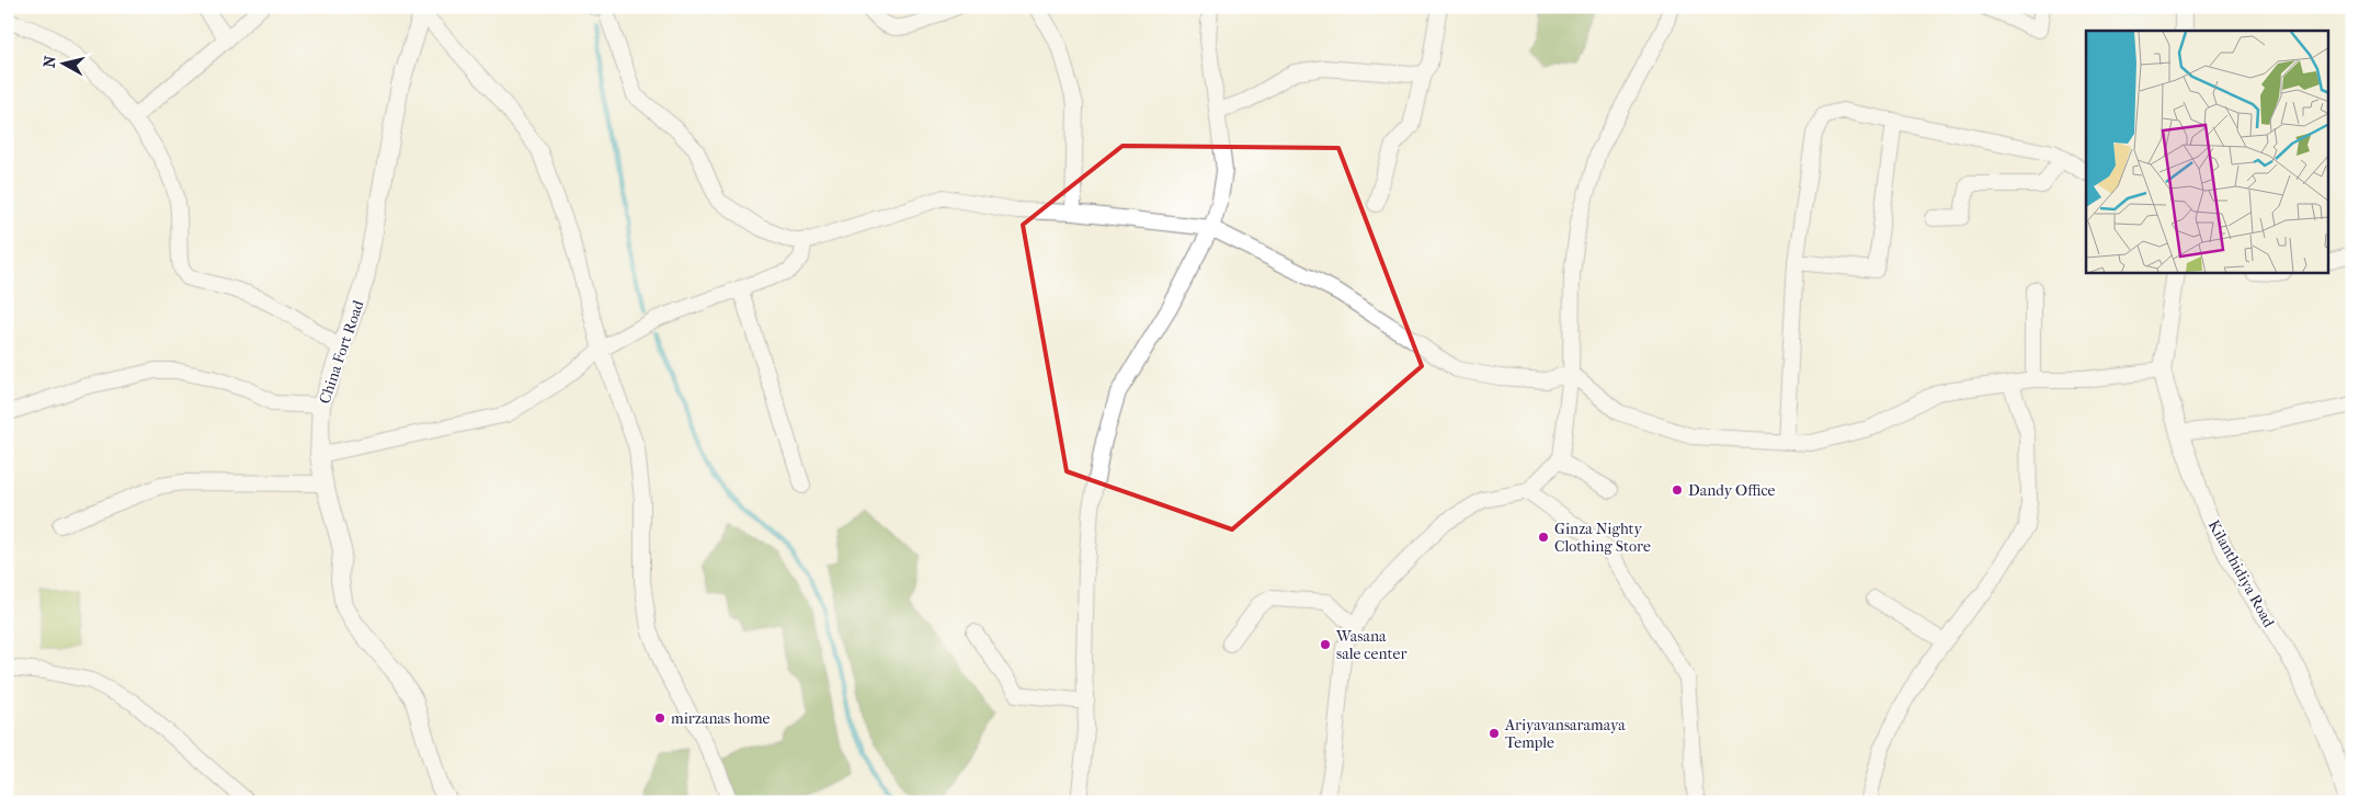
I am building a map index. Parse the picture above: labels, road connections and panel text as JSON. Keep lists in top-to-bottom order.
{
  "streets": {
    "street": ["China Fort Road", "Kilanthidiya Road"]
  },
  "places": [
    "Dandy Office",
    "Ginza Nighty Clothing Store",
    "Wasana sale center",
    "mirzanas home",
    "Ariyavansaramaya Temple"
  ],
  "north": "left"
}
